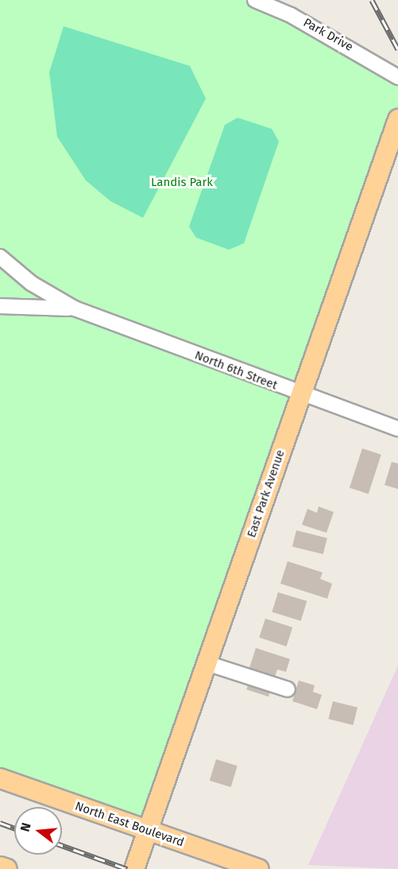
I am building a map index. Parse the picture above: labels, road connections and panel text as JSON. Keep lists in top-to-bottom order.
{
  "streets": {
    "main road": ["East Park Avenue", "North East Boulevard"],
    "street": ["Park Drive", "North 6th Street"]
  },
  "crossings": [
    ["North 6th Street", "East Park Avenue"],
    ["East Park Avenue", "North East Boulevard"]
  ],
  "parks": ["Landis Park"],
  "north": "left"
}
